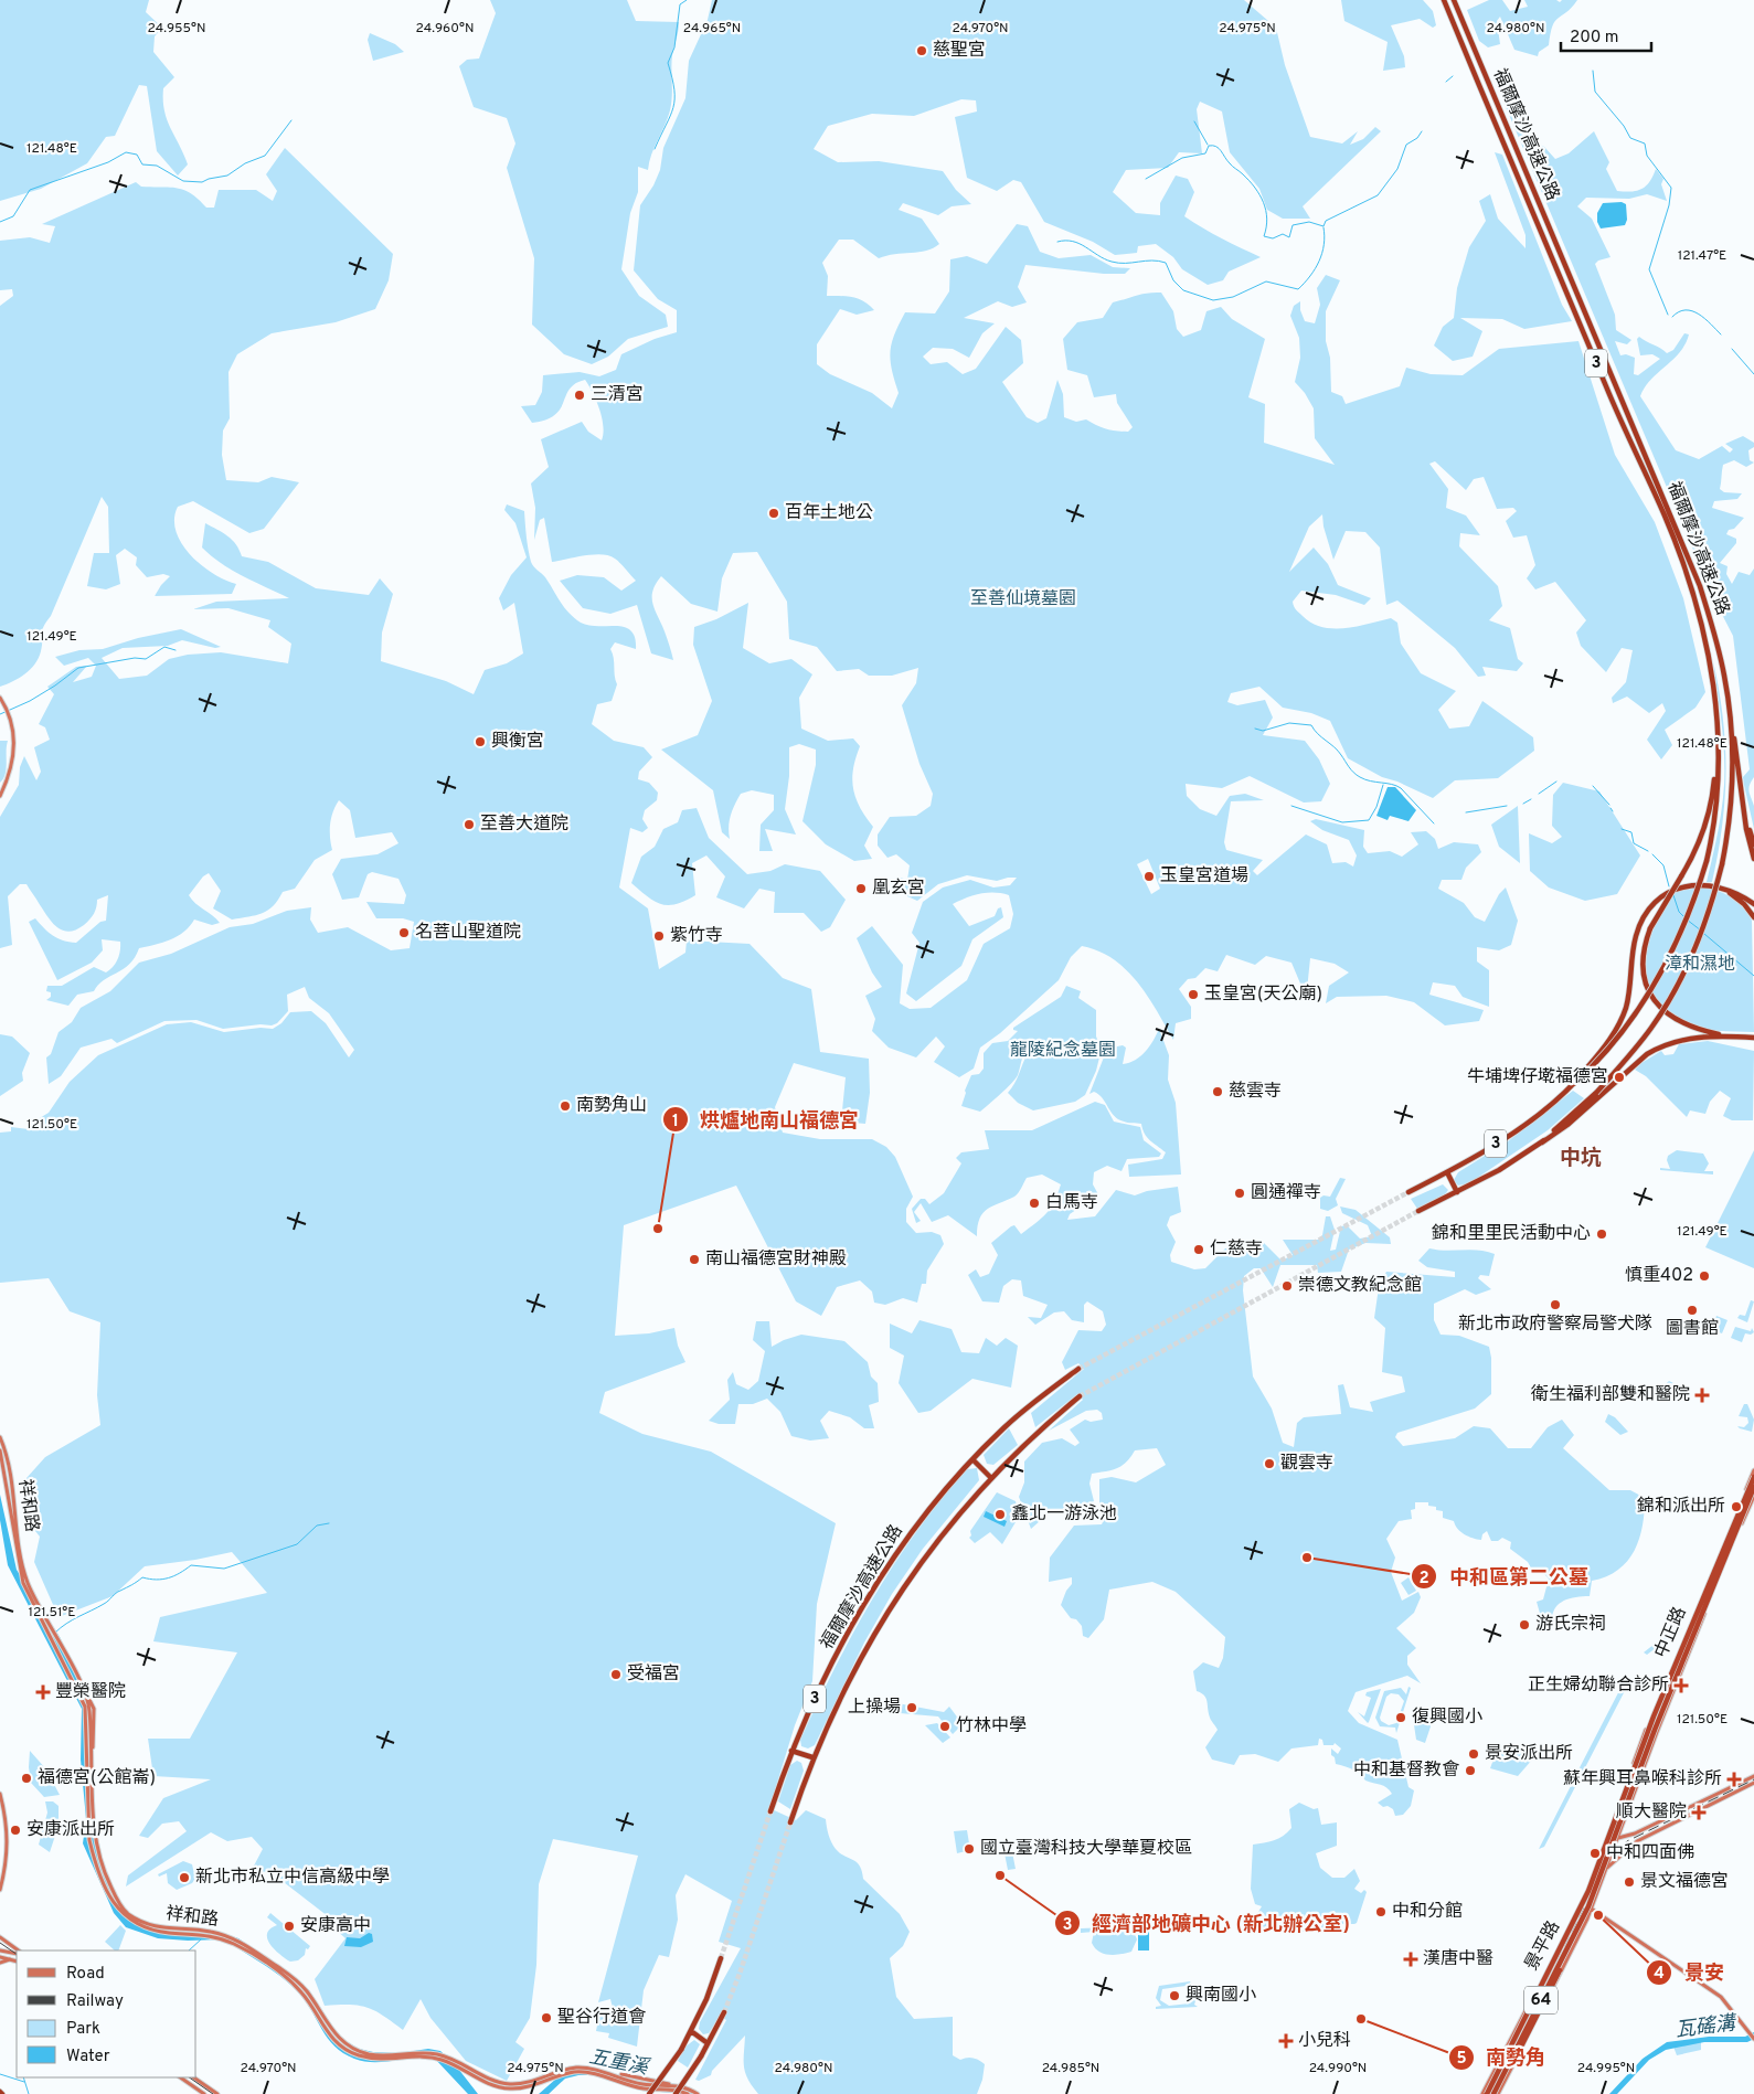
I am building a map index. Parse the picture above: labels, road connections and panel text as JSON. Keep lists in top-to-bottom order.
{
  "streets": {
    "highway": ["福爾摩沙高速公路", "3", "64"],
    "main road": ["祥和路", "中正路", "景平路"]
  },
  "crossings": [
    ["中正路", "景平路"],
    ["景平路", "64"]
  ],
  "districts": ["中坑"],
  "water": ["瓦磘溝", "五重溪"],
  "parks": ["至善仙境墓園", "漳和濕地", "龍陵紀念墓園"],
  "places": {
    "other": [
      "慈聖宮",
      "三清宮",
      "百年土地公",
      "興衡宮",
      "至善大道院",
      "玉皇宮道場",
      "凰玄宮",
      "名菩山聖道院",
      "紫竹寺",
      "玉皇宮(天公廟)",
      "牛埔埤仔墘福德宮",
      "慈雲寺",
      "南勢角山",
      "圓通禪寺",
      "白馬寺",
      "烘爐地南山福德宮",
      "錦和里里民活動中心",
      "仁慈寺",
      "南山福德宮財神殿",
      "慎重402",
      "崇德文教紀念館",
      "新北市政府警察局警犬隊",
      "圖書館",
      "觀雲寺",
      "錦和派出所",
      "鑫北一游泳池",
      "中和區第二公墓",
      "游氏宗祠",
      "受福宮",
      "上操場",
      "復興國小",
      "竹林中學",
      "景安派出所",
      "中和基督教會",
      "福德宮(公館崙)",
      "安康派出所",
      "國立臺灣科技大學華夏校區",
      "中和四面佛",
      "經濟部地礦中心 (新北辦公室)",
      "新北市私立中信高級中學",
      "景文福德宮",
      "中和分館",
      "景安",
      "安康高中",
      "興南國小",
      "聖谷行道會",
      "南勢角"
    ],
    "health": [
      "衛生福利部雙和醫院",
      "正生婦幼聯合診所",
      "豐榮醫院",
      "蘇年興耳鼻喉科診所",
      "順大醫院",
      "漢唐中醫",
      "小兒科"
    ]
  },
  "legend": [
    "Road",
    "Railway",
    "Park",
    "Water"
  ],
  "scale_bar": "200 m",
  "coordinates": [
    "24.955°N",
    "24.970°N",
    "24.960°N",
    "24.965°N",
    "24.975°N",
    "24.980°N",
    "121.48°E",
    "121.47°E",
    "121.49°E",
    "121.50°E",
    "121.51°E",
    "24.985°N",
    "24.990°N",
    "24.995°N"
  ]
}
